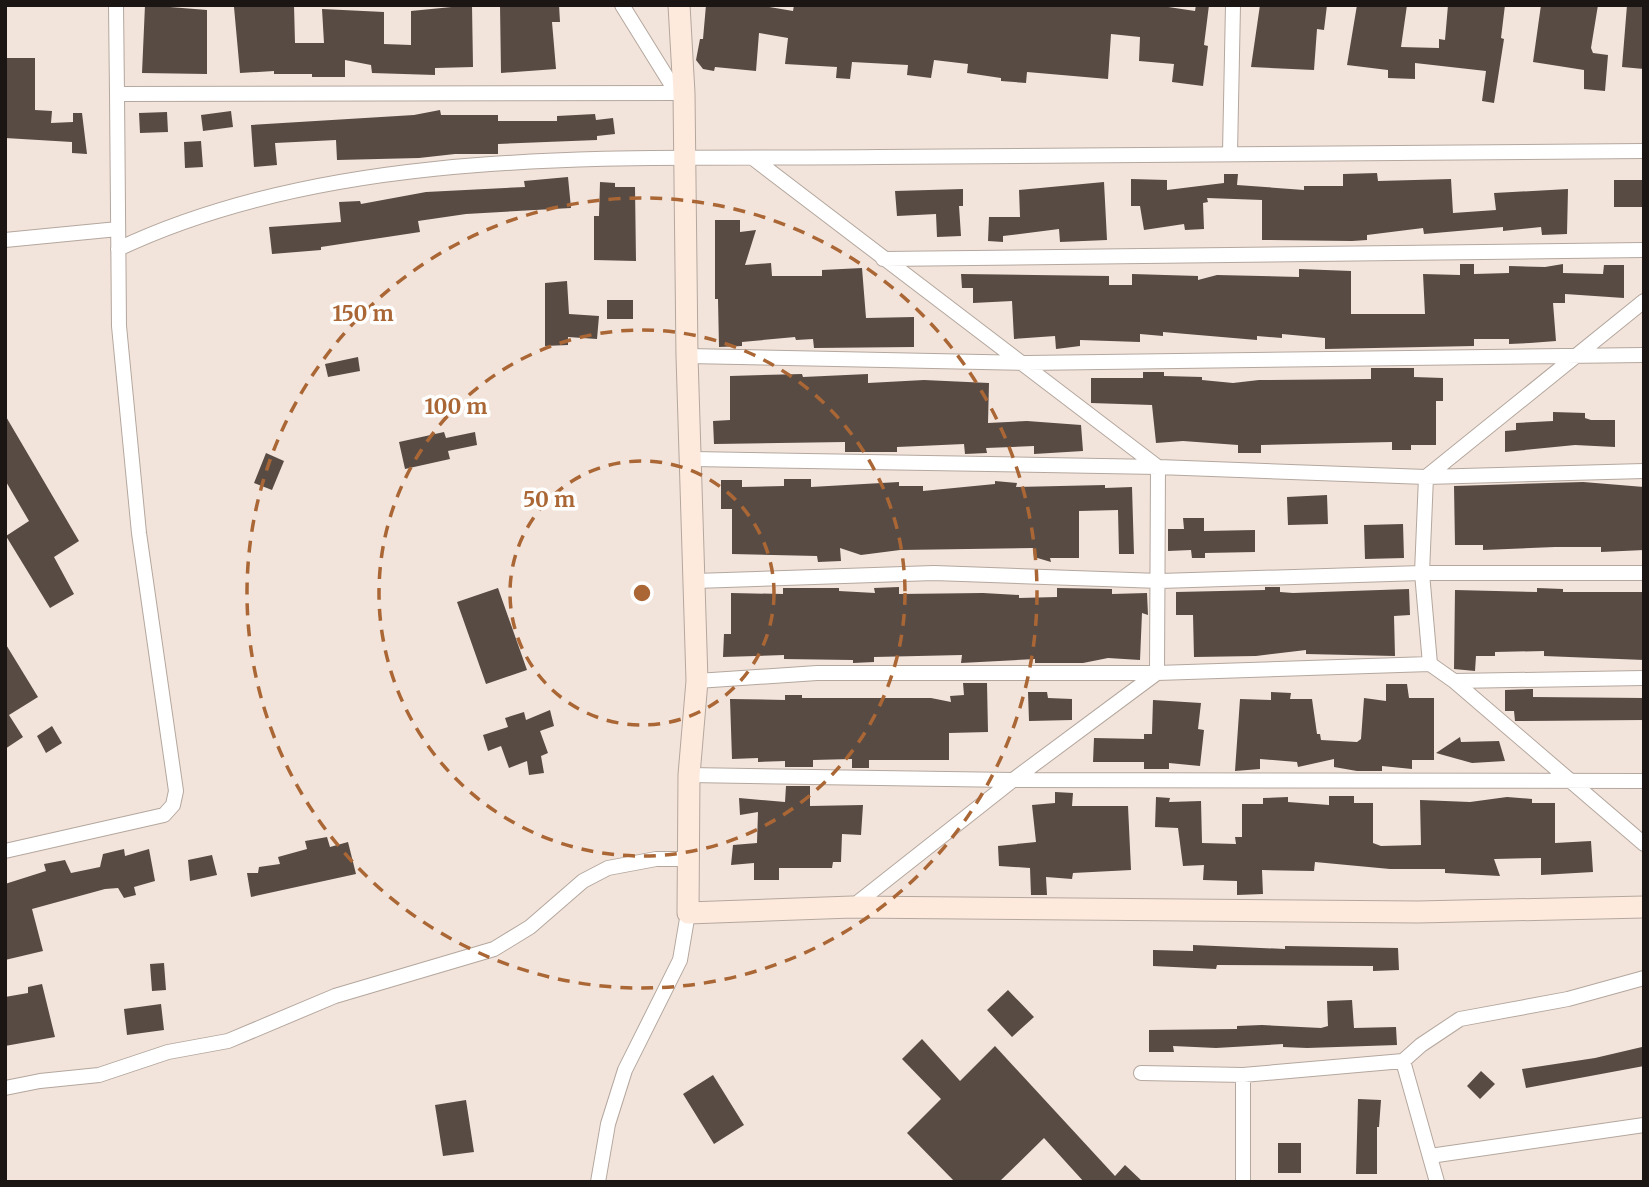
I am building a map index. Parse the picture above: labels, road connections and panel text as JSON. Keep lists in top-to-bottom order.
{
  "rings": ["150 m", "100 m", "50 m"]
}
